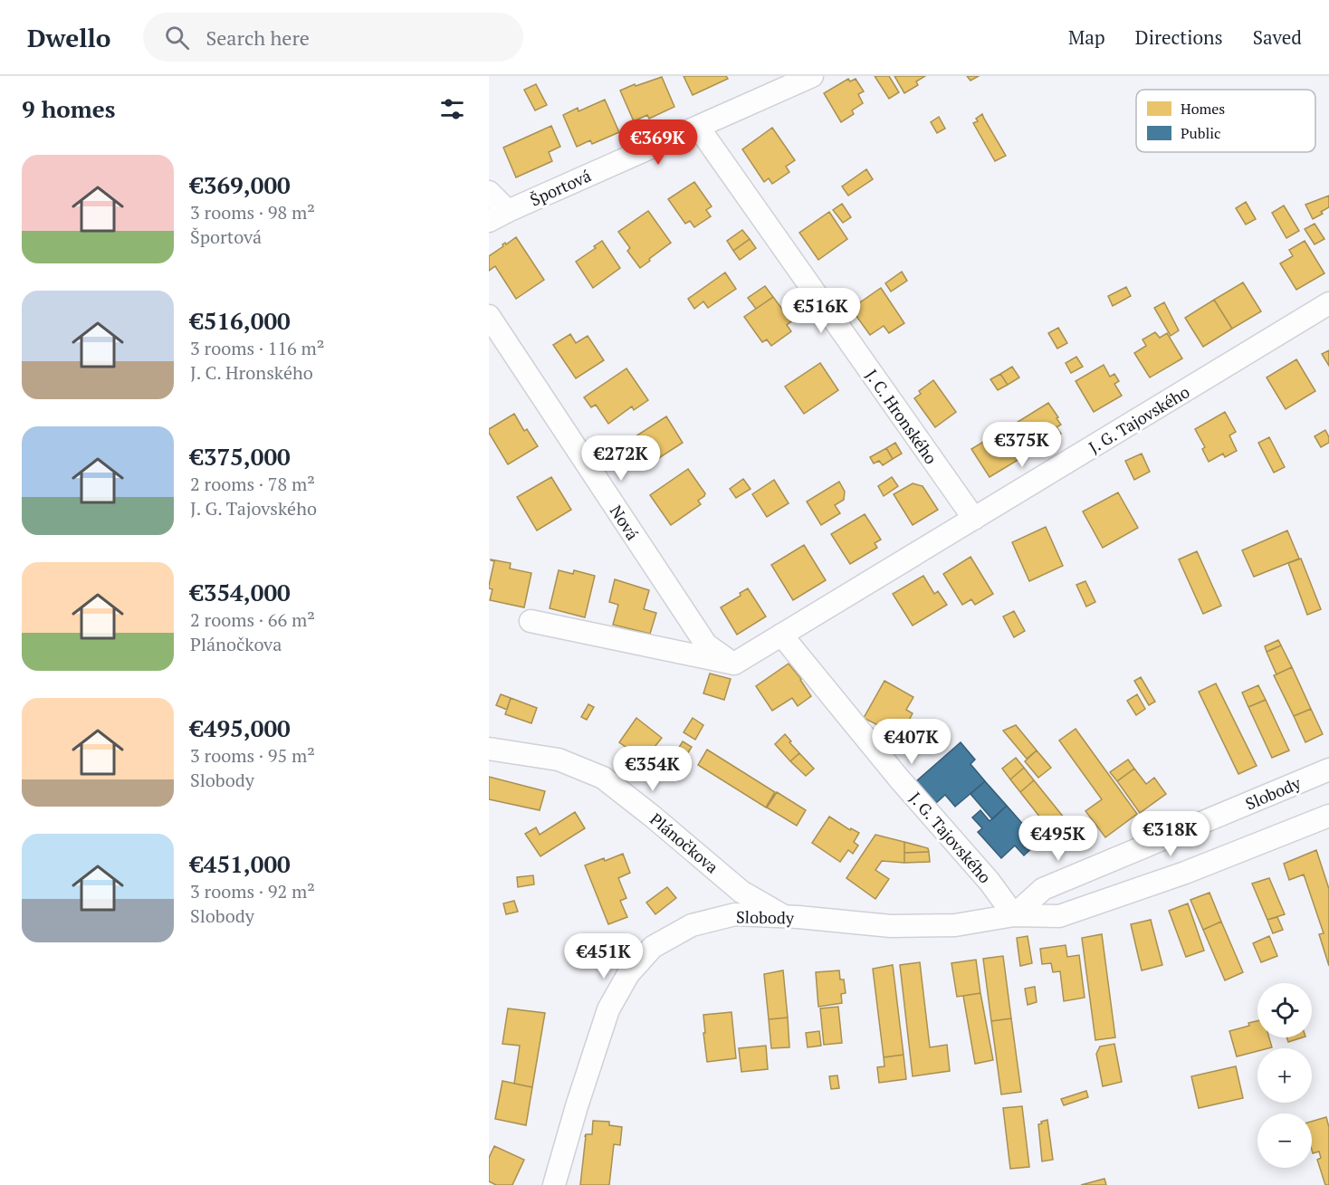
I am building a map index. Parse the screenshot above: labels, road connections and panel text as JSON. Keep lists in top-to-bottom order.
{
  "streets": {
    "street": [
      "Športová",
      "J. C. Hronského",
      "J. G. Tajovského",
      "Nová",
      "Slobody",
      "Plánočkova"
    ]
  },
  "crossings": [
    ["Športová", "J. C. Hronského"],
    ["J. C. Hronského", "J. G. Tajovského"],
    ["J. G. Tajovského", "Nová"],
    ["J. G. Tajovského", "Slobody"],
    ["Slobody", "Plánočkova"]
  ],
  "legend": ["Homes", "Public"],
  "page": {
    "header": "Dwello",
    "search": "Search here",
    "nav": ["Map", "Directions", "Saved"],
    "heading": "9 homes",
    "price": [
      "€369K",
      "€516K",
      "€375K",
      "€272K",
      "€407K",
      "€354K",
      "€318K",
      "€495K",
      "€451K"
    ],
    "list": [
      {
        "name": "€369,000",
        "note": "3 rooms · 98 m² · Športová"
      },
      {
        "name": "€516,000",
        "note": "3 rooms · 116 m² · J. C. Hronského"
      },
      {
        "name": "€375,000",
        "note": "2 rooms · 78 m² · J. G. Tajovského"
      },
      {
        "name": "€354,000",
        "note": "2 rooms · 66 m² · Plánočkova"
      },
      {
        "name": "€495,000",
        "note": "3 rooms · 95 m² · Slobody"
      },
      {
        "name": "€451,000",
        "note": "3 rooms · 92 m² · Slobody"
      }
    ],
    "map_buttons": ["+", "−"]
  }
}
